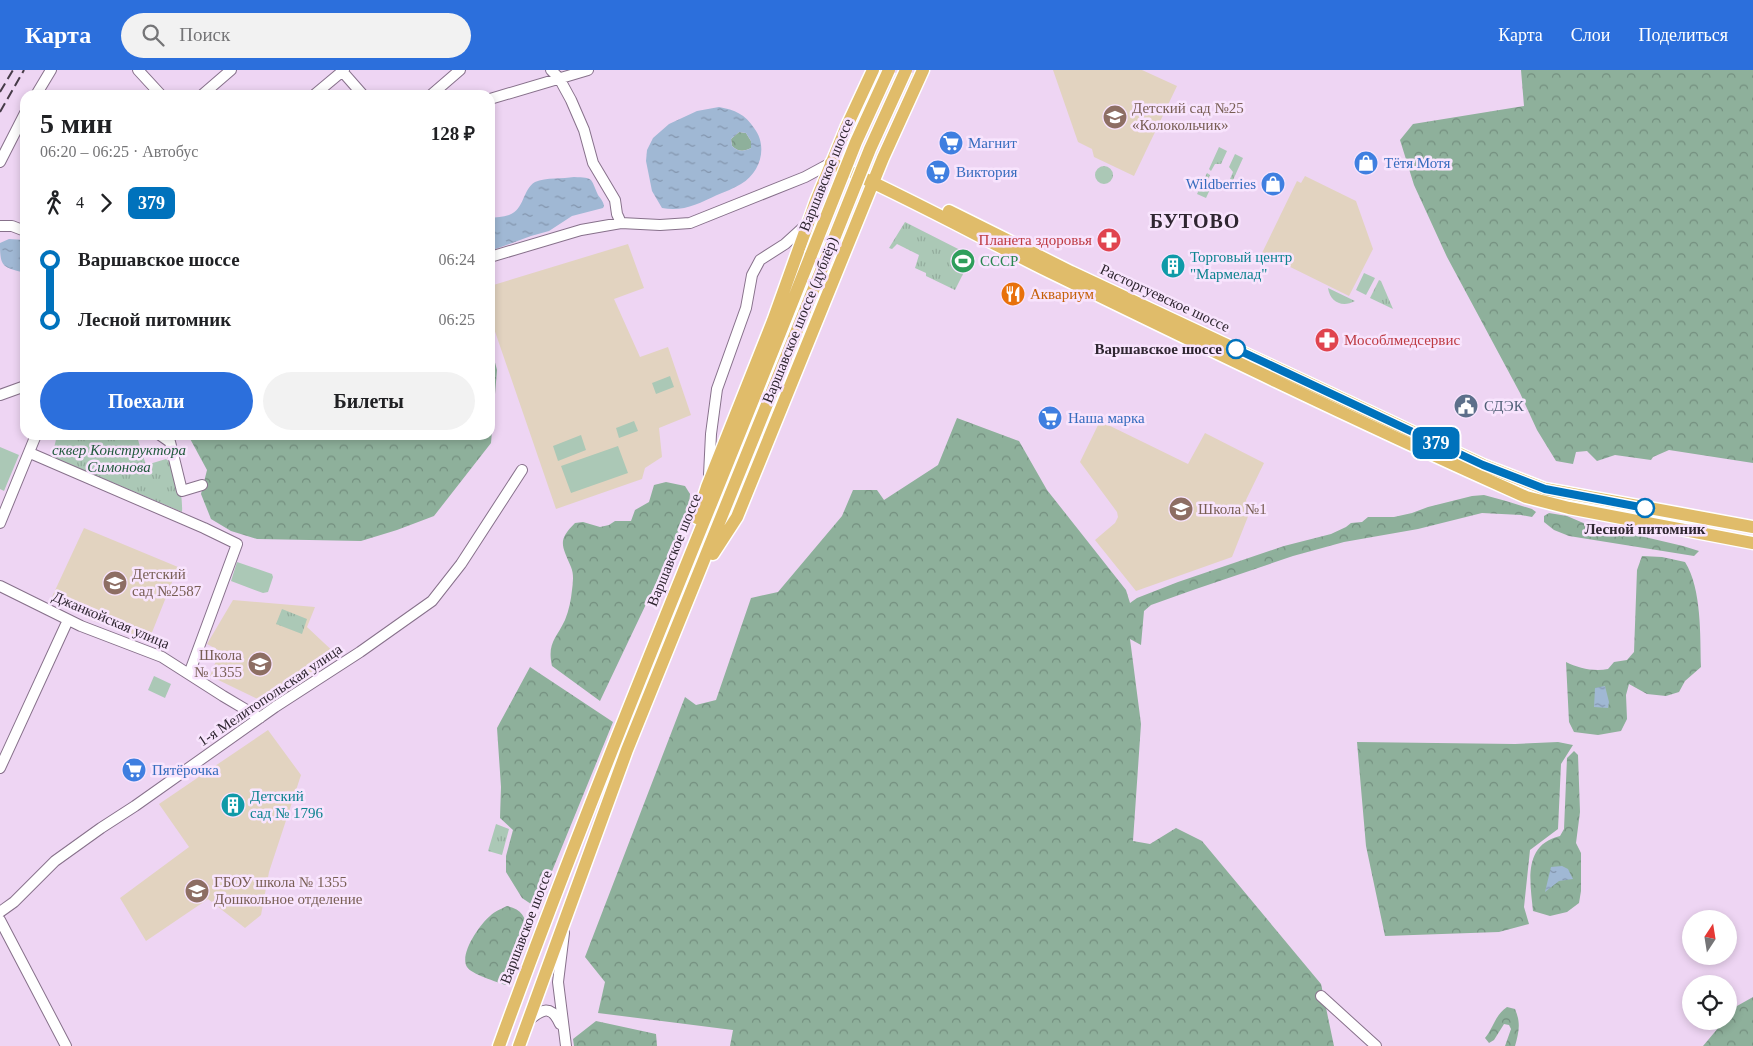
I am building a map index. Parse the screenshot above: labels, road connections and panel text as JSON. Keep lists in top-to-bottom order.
{
  "streets": {
    "main road": ["Варшавское шоссе", "Расторгуевское шоссе", "Варшавское шоссе (дублёр)"],
    "street": ["Джанкойская улица", "1-я Мелитопольская улица"]
  },
  "crossings": [
    ["Варшавское шоссе", "Варшавское шоссе (дублёр)"],
    ["Расторгуевское шоссе", "Варшавское шоссе (дублёр)"],
    ["Джанкойская улица", "1-я Мелитопольская улица"]
  ],
  "districts": ["БУТОВО"],
  "parks": ["сквер Конструктора Симонова"],
  "places": {
    "school or university": [
      "Детский сад №25 «Колокольчик»",
      "Школа №1",
      "Детский сад №2587",
      "Школа № 1355",
      "ГБОУ школа № 1355 Дошкольное отделение"
    ],
    "supermarket": [
      "Магнит",
      "Виктория",
      "Наша марка",
      "Пятёрочка"
    ],
    "shop": ["Тётя Мотя", "Wildberries"],
    "pharmacy": ["Планета здоровья", "Мособлмедсервис"],
    "sports": ["СССР"],
    "building": ["Торговый центр \"Мармелад\"", "Детский сад № 1796"],
    "restaurant": ["Аквариум"],
    "other": ["Варшавское шоссе", "Лесной питомник"],
    "public building": ["СДЭК"]
  },
  "lines": ["bus line 379"],
  "north": "top",
  "page": {
    "header": "Карта",
    "search": "Поиск",
    "nav": ["Карта", "Слои", "Поделиться"],
    "on_map": "379",
    "heading": ["5 мин", "06:20 – 06:25 · Автобус", "128 ₽"],
    "legs": ["4", "379"],
    "list": [
      {
        "name": "Варшавское шоссе",
        "value": "06:24"
      },
      {
        "name": "Лесной питомник",
        "value": "06:25"
      }
    ],
    "buttons": ["Поехали", "Билеты"]
  }
}
